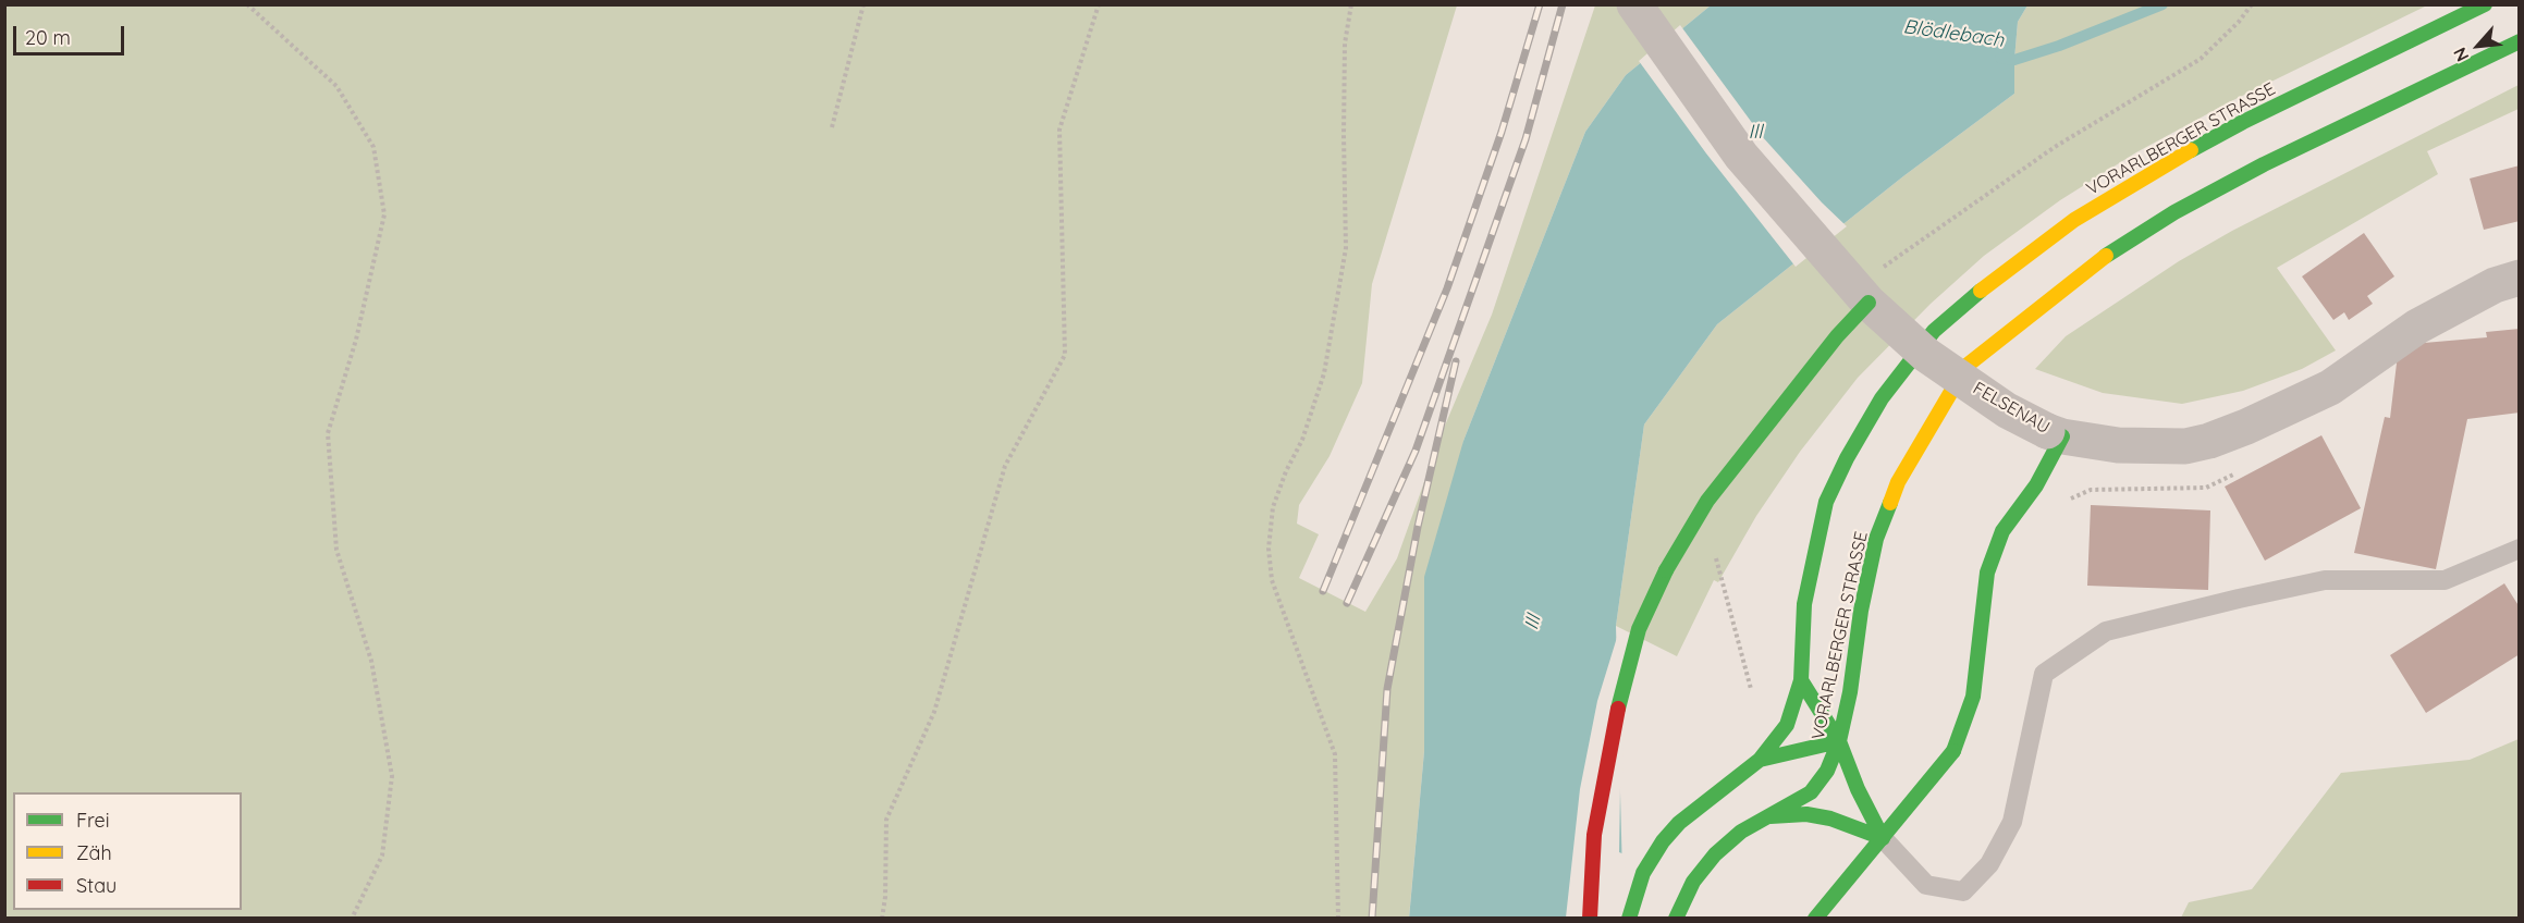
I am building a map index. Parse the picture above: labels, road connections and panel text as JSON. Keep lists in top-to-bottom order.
{
  "streets": {
    "main road": ["VORARLBERGER STRASSE"],
    "street": ["FELSENAU"]
  },
  "water": ["Blödlebach", "Ill"],
  "legend": ["Frei", "Zäh", "Stau"],
  "scale_bar": "20 m",
  "north": "bottom left"
}
